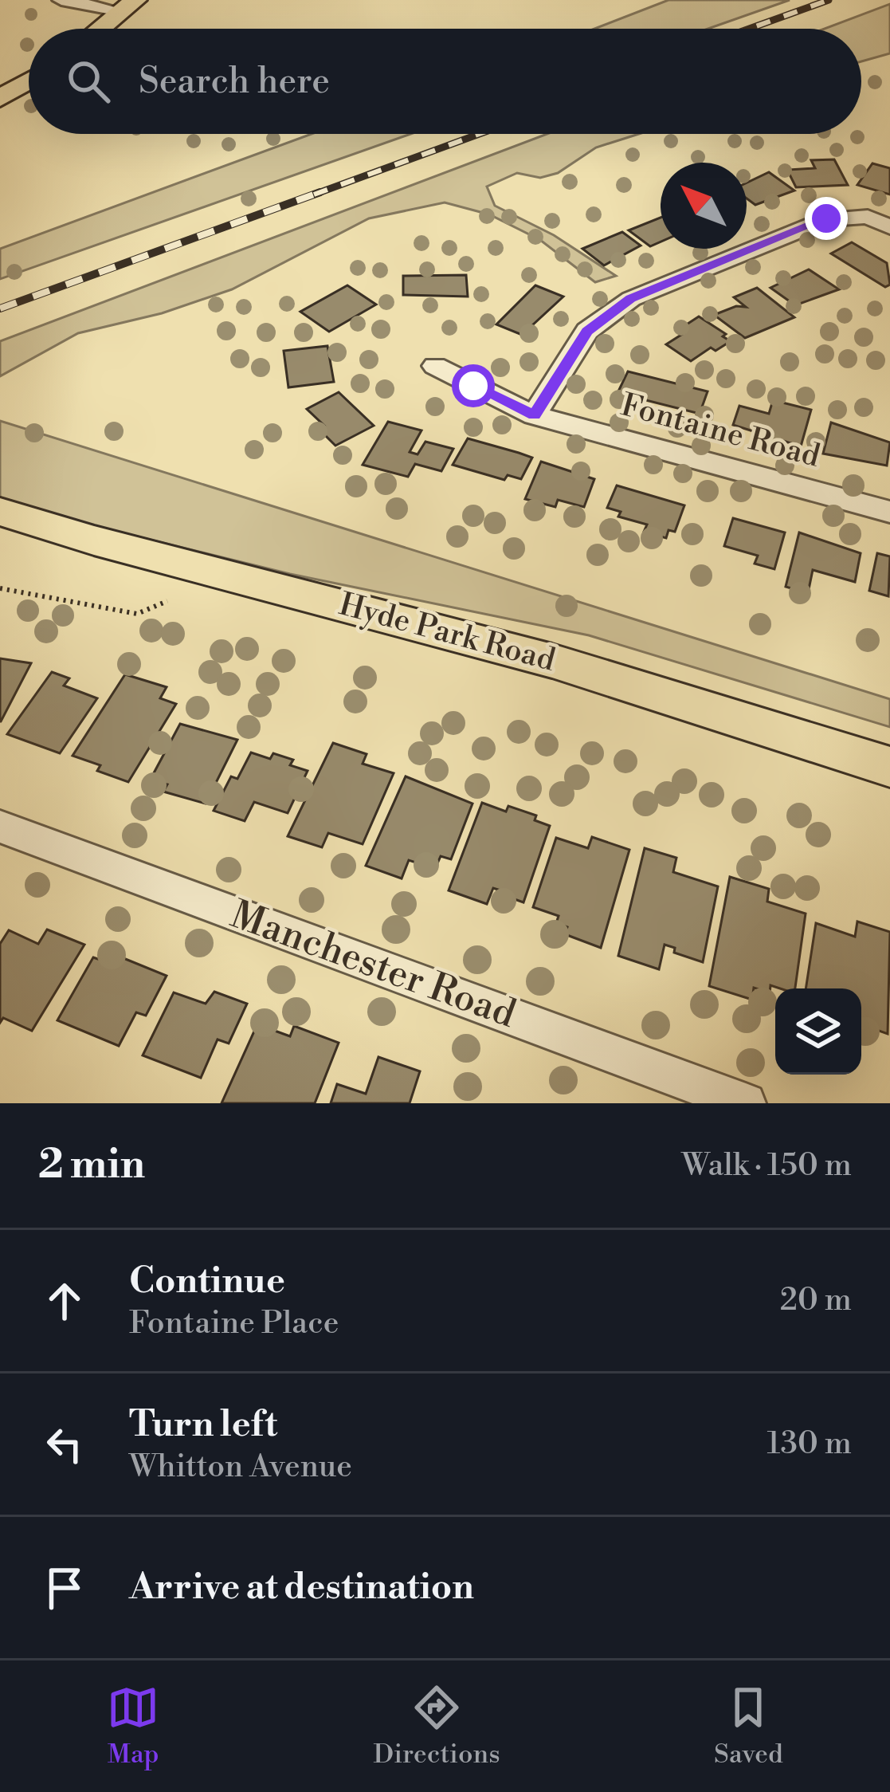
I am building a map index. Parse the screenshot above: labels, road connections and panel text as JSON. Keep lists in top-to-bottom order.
{
  "streets": {
    "main road": ["Hyde Park Road"],
    "street": ["Fontaine Road", "Manchester Road"]
  },
  "north": "top left",
  "page": {
    "search": "Search here",
    "heading": ["2 min", "Walk · 150 m"],
    "list": [
      ["Continue", "Fontaine Place", "20 m"],
      ["Turn left", "Whitton Avenue", "130 m"],
      "Arrive at destination"
    ],
    "nav": ["Map", "Directions", "Saved"]
  }
}
